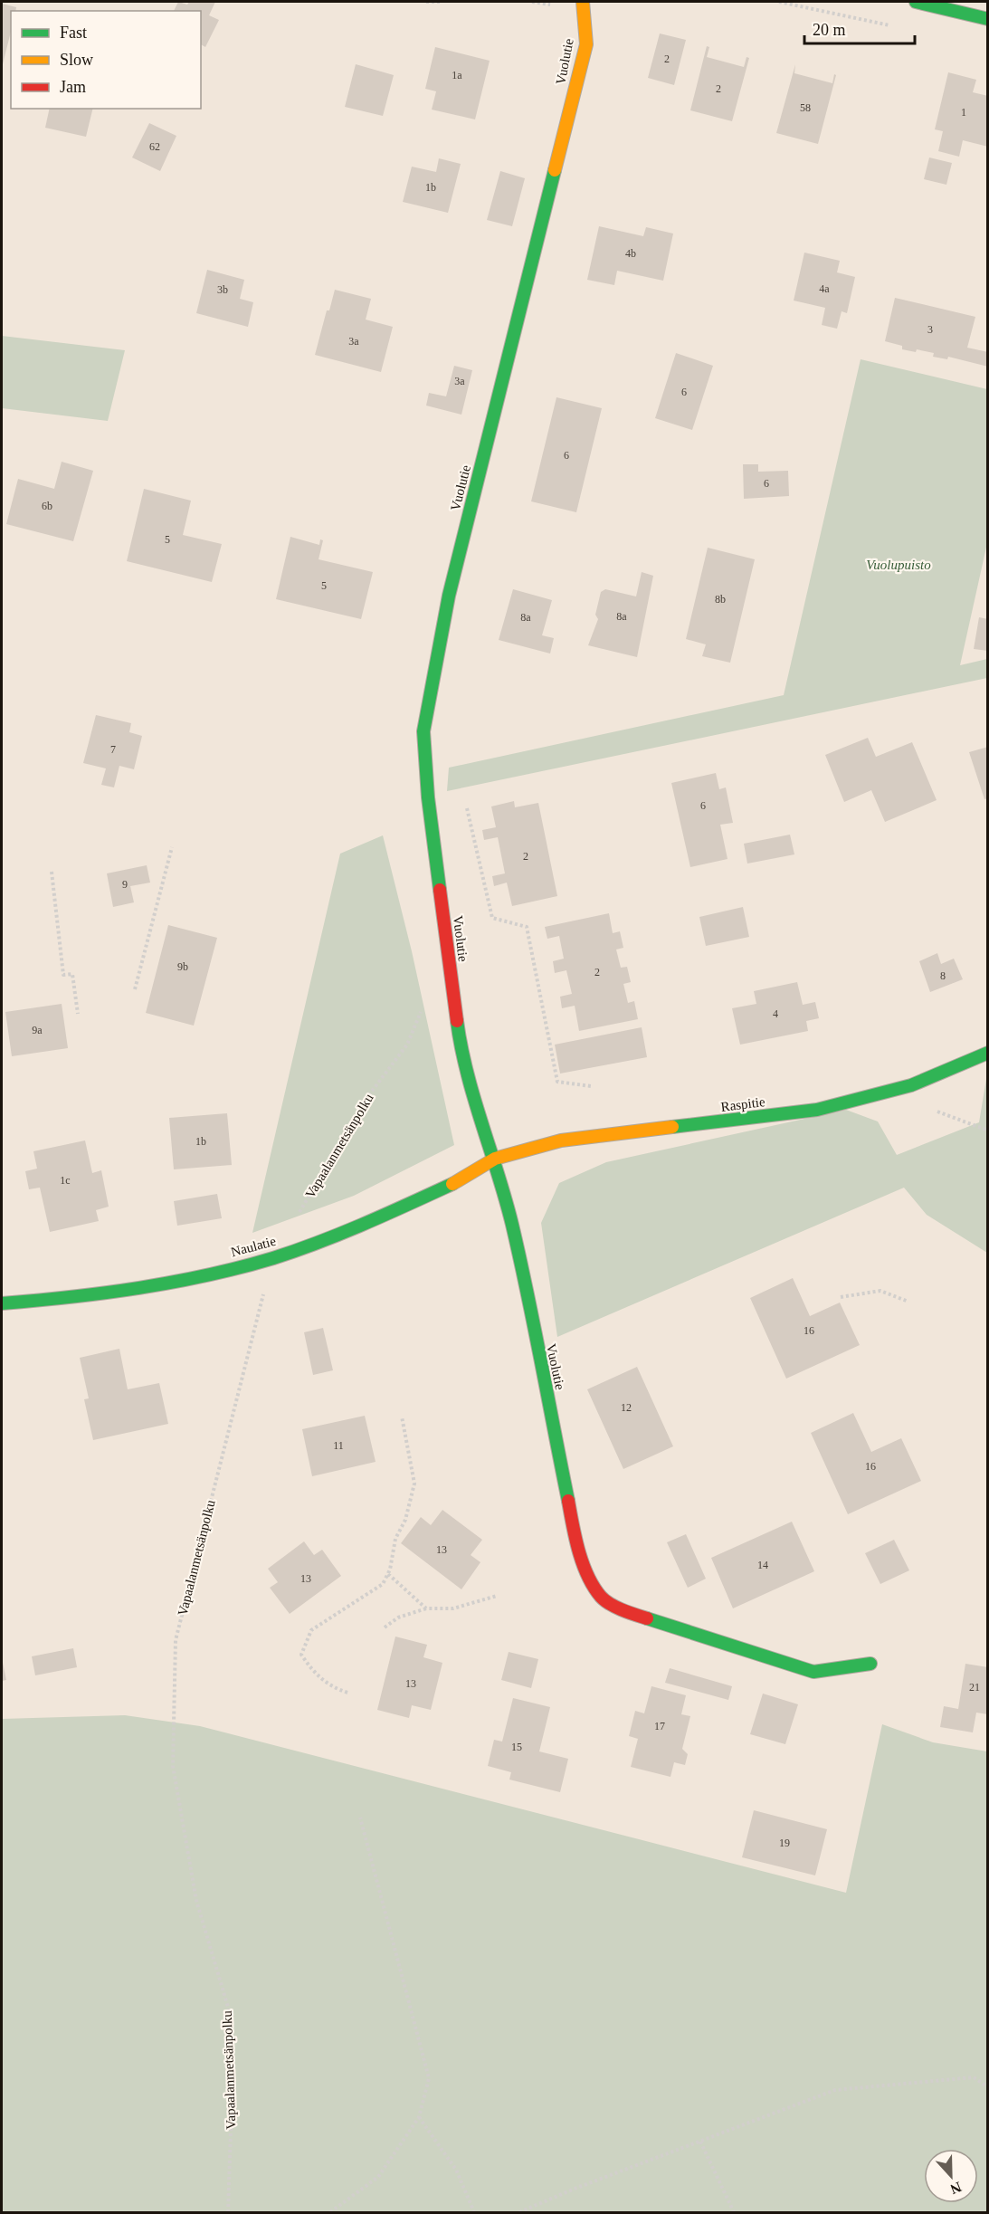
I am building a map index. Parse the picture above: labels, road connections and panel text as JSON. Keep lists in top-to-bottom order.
{
  "streets": {
    "street": ["Vuolutie", "Raspitie", "Naulatie"],
    "path": ["Vapaalanmetsänpolku"]
  },
  "crossings": [
    ["Vuolutie", "Raspitie"],
    ["Vuolutie", "Naulatie"],
    ["Raspitie", "Naulatie"],
    ["Vapaalanmetsänpolku", "Naulatie"]
  ],
  "parks": ["Vuolupuisto"],
  "house_numbers": [
    "2",
    "1a",
    "2",
    "58",
    "1",
    "62",
    "1b",
    "4b",
    "4a",
    "3b",
    "3",
    "3a",
    "3a",
    "6",
    "6",
    "6",
    "6b",
    "5",
    "5",
    "8b",
    "8a",
    "8a",
    "7",
    "6",
    "2",
    "9",
    "9b",
    "2",
    "8",
    "4",
    "9a",
    "1b",
    "1c",
    "16",
    "12",
    "11",
    "16",
    "13",
    "14",
    "13",
    "13",
    "21",
    "17",
    "15",
    "19"
  ],
  "legend": ["Fast", "Slow", "Jam"],
  "scale_bar": "20 m",
  "north": "bottom"
}
